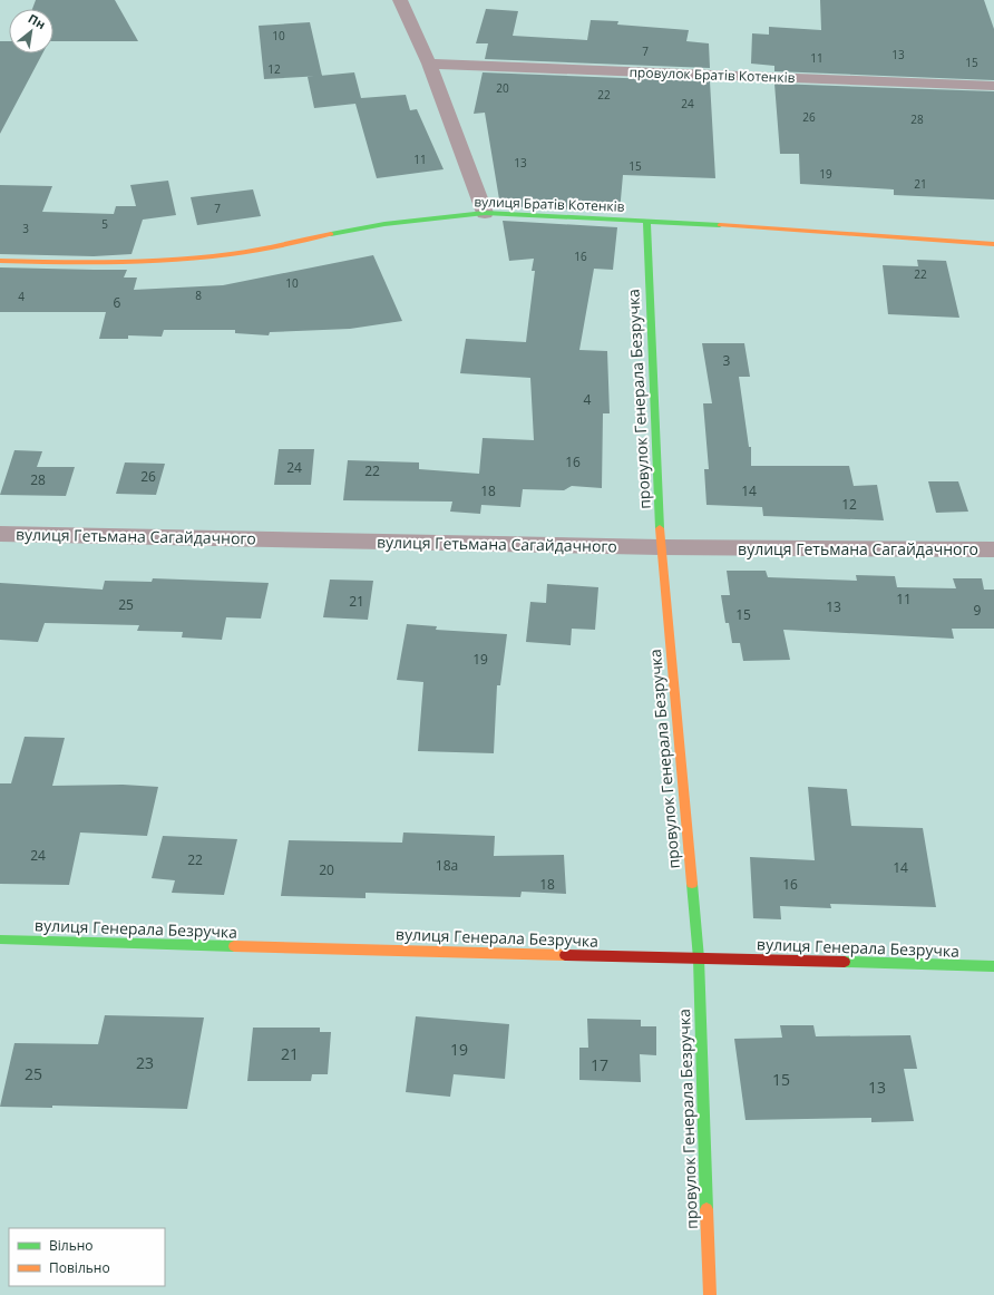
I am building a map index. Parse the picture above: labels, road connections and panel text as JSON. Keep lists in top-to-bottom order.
{
  "streets": {
    "street": [
      "провулок Братів Котенків",
      "вулиця Братів Котенків",
      "провулок Генерала Безручка",
      "вулиця Гетьмана Сагайдачного",
      "вулиця Генерала Безручка"
    ]
  },
  "crossings": [
    ["вулиця Братів Котенків", "провулок Генерала Безручка"],
    ["провулок Генерала Безручка", "вулиця Гетьмана Сагайдачного"],
    ["провулок Генерала Безручка", "вулиця Генерала Безручка"]
  ],
  "house_numbers": [
    "10",
    "7",
    "13",
    "11",
    "15",
    "12",
    "20",
    "22",
    "24",
    "26",
    "28",
    "11",
    "13",
    "15",
    "19",
    "21",
    "7",
    "5",
    "3",
    "16",
    "22",
    "10",
    "8",
    "4",
    "6",
    "3",
    "4",
    "16",
    "24",
    "22",
    "26",
    "28",
    "18",
    "14",
    "12",
    "11",
    "21",
    "25",
    "13",
    "9",
    "15",
    "19",
    "24",
    "22",
    "18а",
    "14",
    "20",
    "18",
    "16",
    "19",
    "21",
    "23",
    "17",
    "25",
    "15",
    "13"
  ],
  "legend": ["Вільно", "Повільно"],
  "north": "top right"
}
